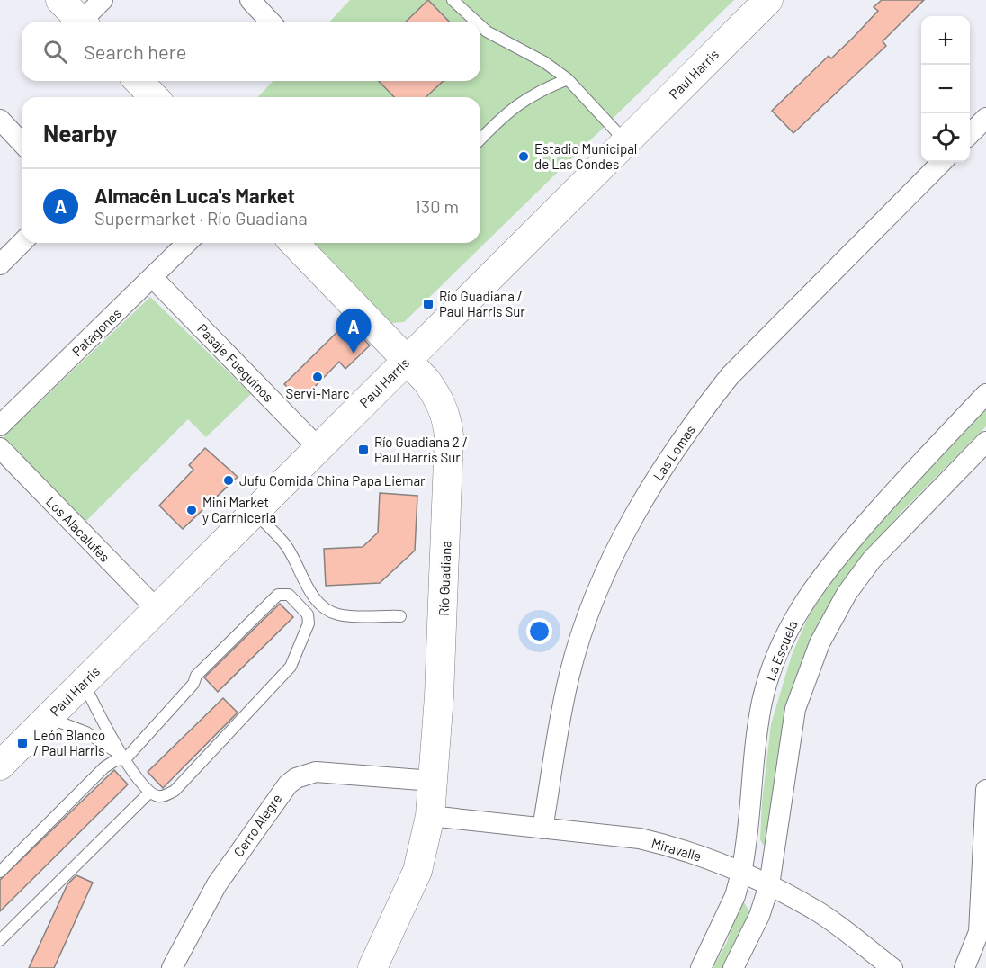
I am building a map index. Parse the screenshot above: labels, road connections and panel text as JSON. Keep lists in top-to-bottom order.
{
  "streets": {
    "street": [
      "Paul Harris",
      "Patagones",
      "Pasaje Fueguinos",
      "Las Lomas",
      "Los Alacalufes",
      "Río Guadiana",
      "La Escuela",
      "Cerro Alegre",
      "Miravalle"
    ]
  },
  "crossings": [
    ["Paul Harris", "Pasaje Fueguinos"],
    ["Paul Harris", "Los Alacalufes"],
    ["Paul Harris", "Río Guadiana"],
    ["Patagones", "Pasaje Fueguinos"],
    ["Las Lomas", "Miravalle"],
    ["Río Guadiana", "Cerro Alegre"],
    ["Río Guadiana", "Miravalle"],
    ["La Escuela", "Miravalle"]
  ],
  "places": {
    "other": [
      "Estadio Municipal de Las Condes",
      "Servi-Marc",
      "Jufu Comida China Papa Liemar",
      "Mini Market y Carrniceria"
    ],
    "transit": ["Río Guadiana / Paul Harris Sur", "Río Guadiana 2 / Paul Harris Sur", "León Blanco / Paul Harris"]
  },
  "page": {
    "map_buttons": ["+", "−"],
    "search": "Search here",
    "heading": "Nearby",
    "list": [
      {
        "mark": "A",
        "name": "Almacên Luca's Market",
        "note": "Supermarket · Río Guadiana",
        "value": "130 m"
      }
    ],
    "pins": "A"
  }
}
